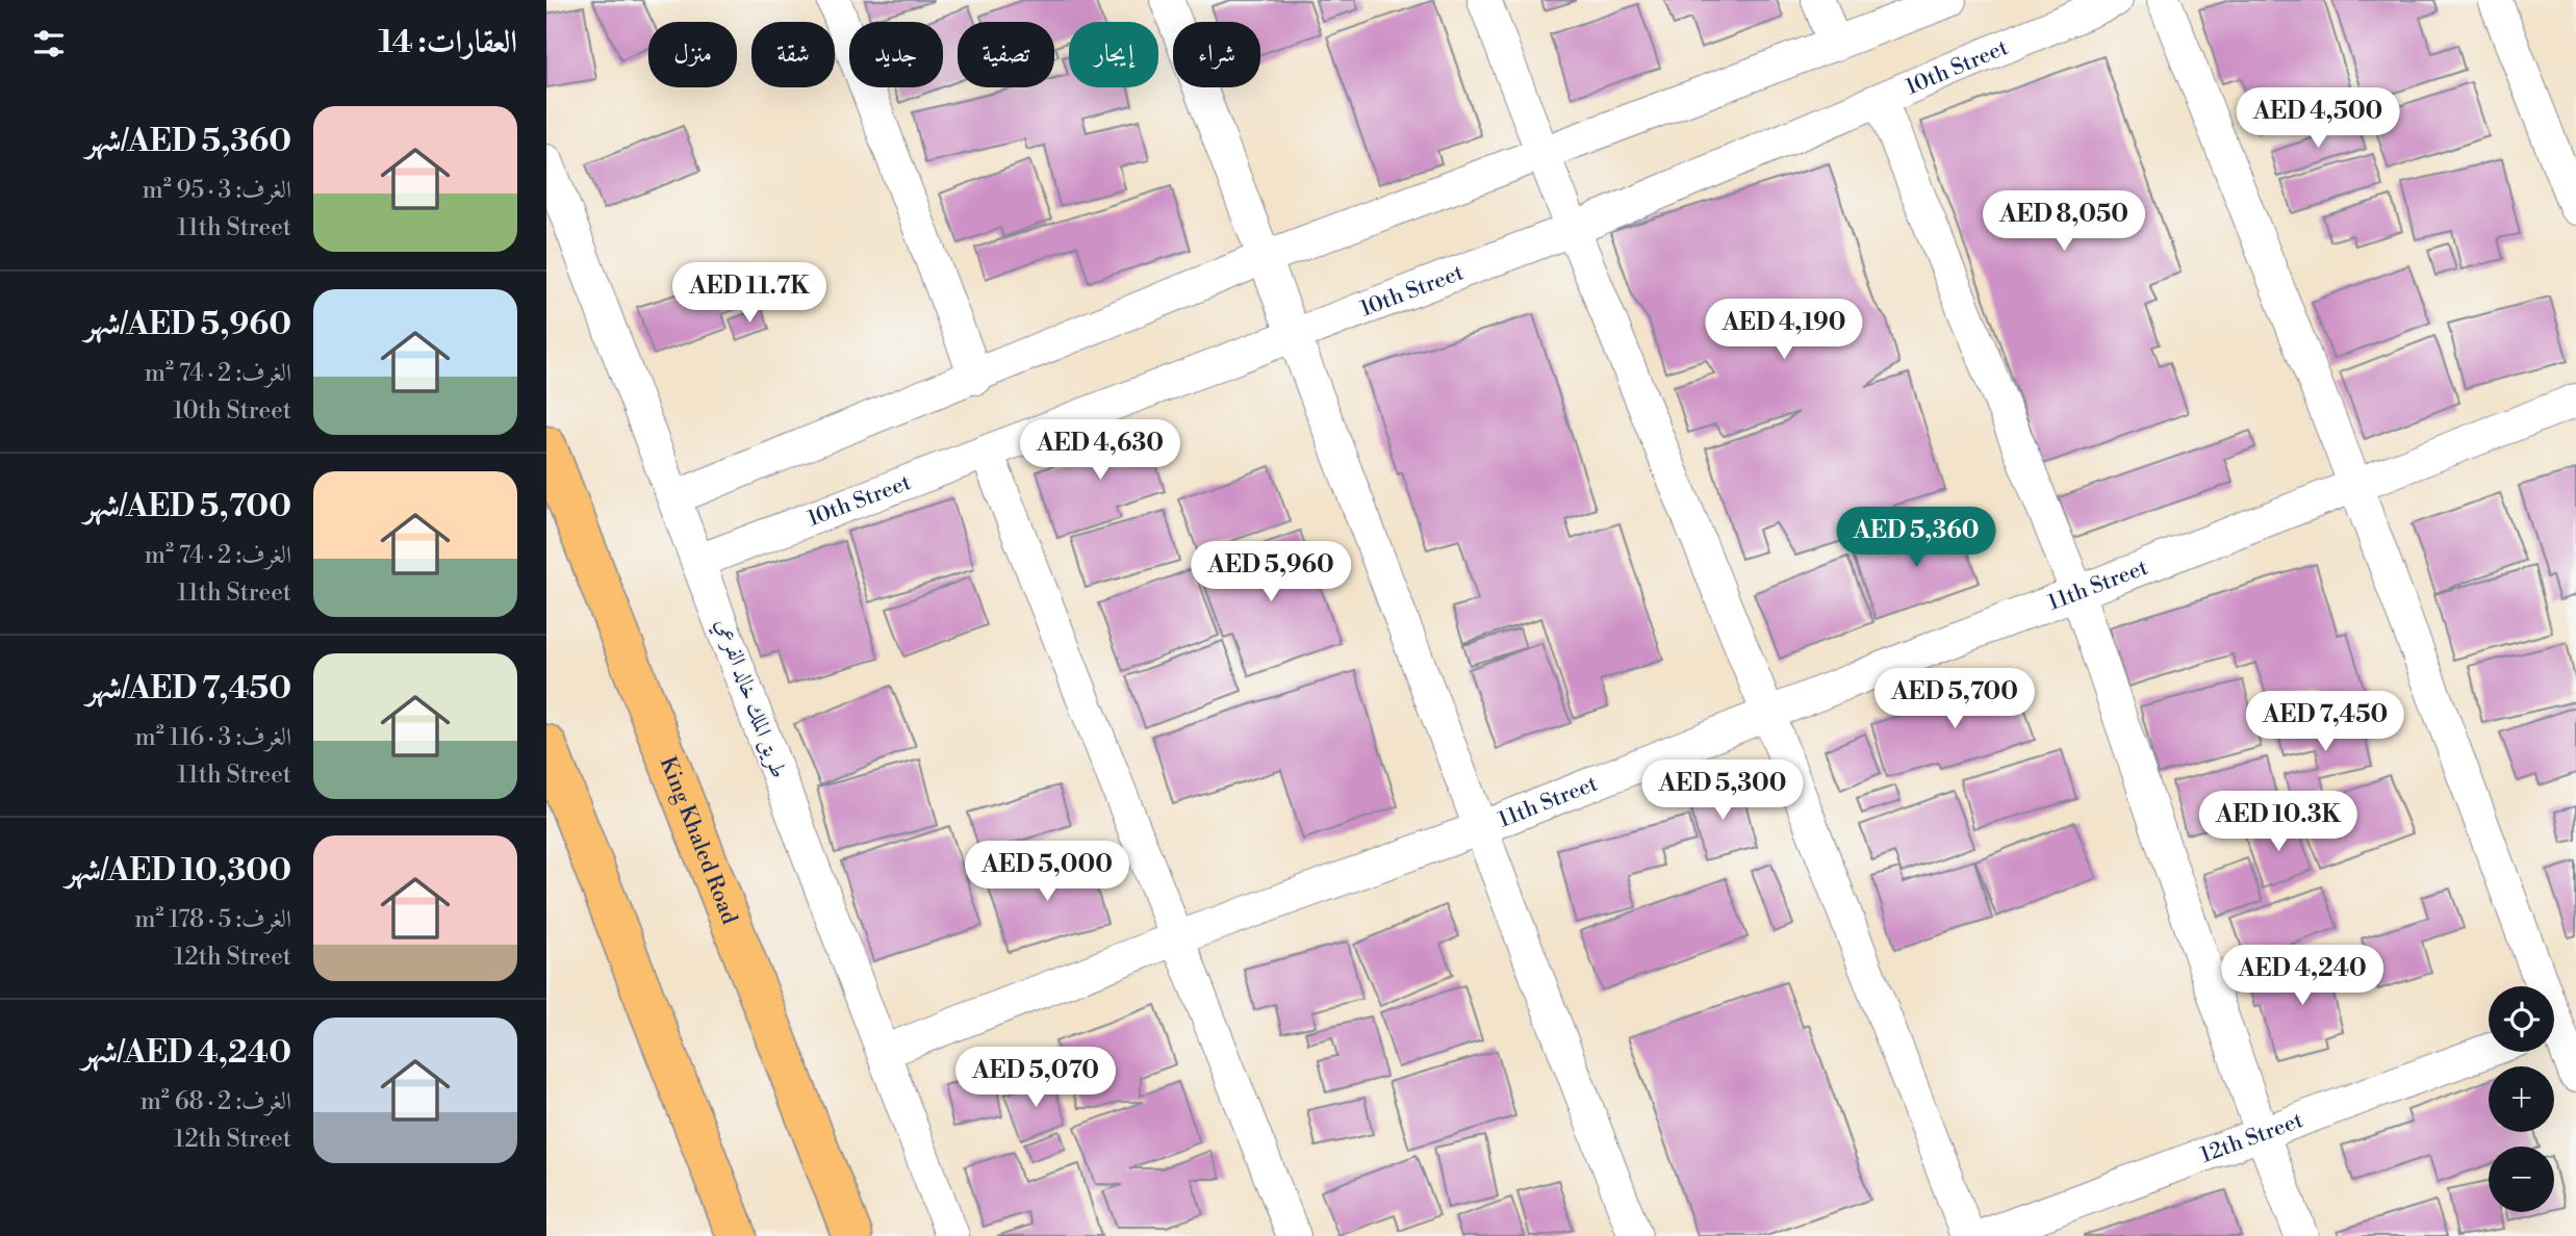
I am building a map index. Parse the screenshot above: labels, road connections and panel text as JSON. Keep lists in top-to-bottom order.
{
  "streets": {
    "highway": ["King Khaled Road"],
    "street": [
      "10th Street",
      "11th Street",
      "طريق الملك خالد الفرعي",
      "12th Street"
    ]
  },
  "crossings": [
    ["10th Street", "طريق الملك خالد الفرعي"],
    ["11th Street", "طريق الملك خالد الفرعي"]
  ],
  "page": {
    "heading": "العقارات: 14",
    "chip": [
      "شراء",
      "إيجار",
      "تصفية",
      "جديد",
      "شقة",
      "منزل"
    ],
    "price": [
      "AED 4,500",
      "AED 8,050",
      "AED 11.7K",
      "AED 4,190",
      "AED 4,630",
      "AED 5,360",
      "AED 5,960",
      "AED 5,700",
      "AED 7,450",
      "AED 5,300",
      "AED 10.3K",
      "AED 5,000",
      "AED 4,240",
      "AED 5,070"
    ],
    "list": [
      {
        "name": "AED 5,360/شهر",
        "note": "الغرف: 3 · 95 m² · 11th Street"
      },
      {
        "name": "AED 5,960/شهر",
        "note": "الغرف: 2 · 74 m² · 10th Street"
      },
      {
        "name": "AED 5,700/شهر",
        "note": "الغرف: 2 · 74 m² · 11th Street"
      },
      {
        "name": "AED 7,450/شهر",
        "note": "الغرف: 3 · 116 m² · 11th Street"
      },
      {
        "name": "AED 10,300/شهر",
        "note": "الغرف: 5 · 178 m² · 12th Street"
      },
      {
        "name": "AED 4,240/شهر",
        "note": "الغرف: 2 · 68 m² · 12th Street"
      }
    ],
    "map_buttons": ["+", "−"]
  }
}
